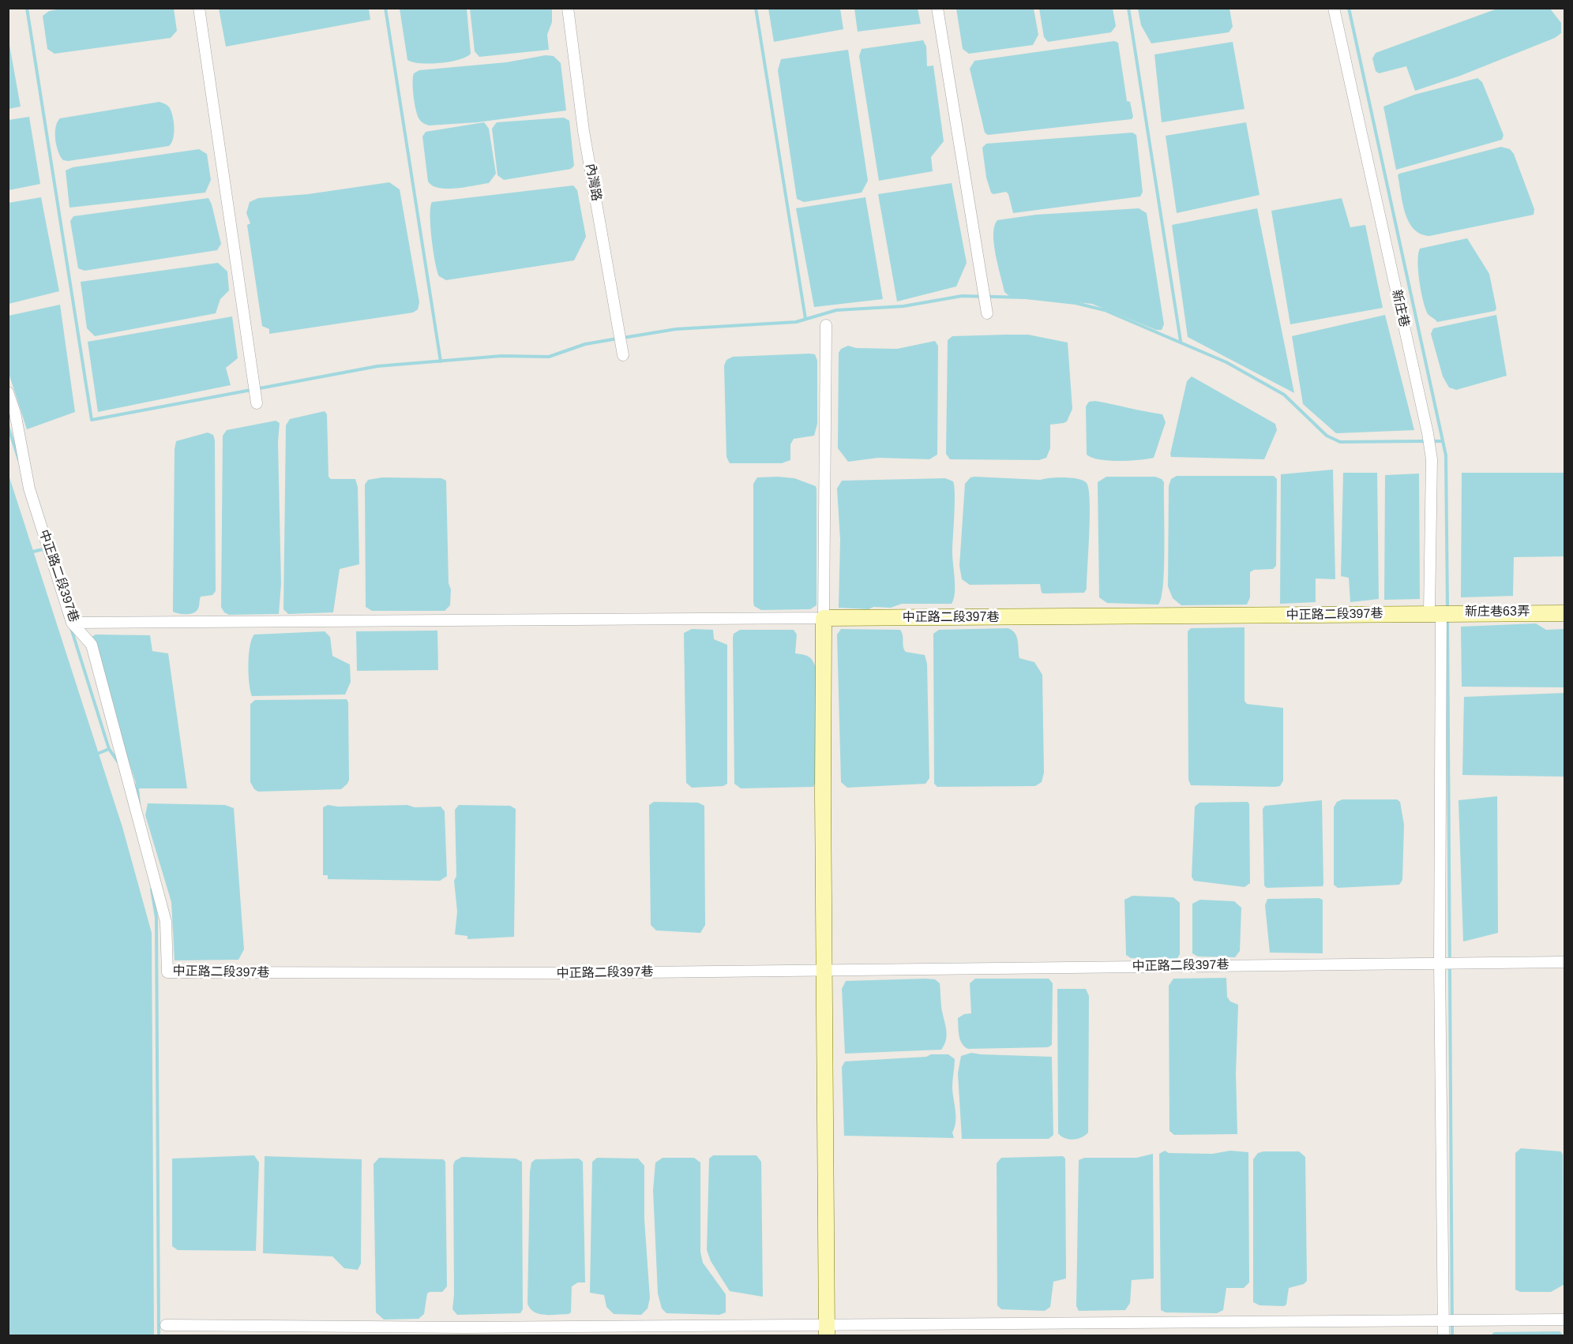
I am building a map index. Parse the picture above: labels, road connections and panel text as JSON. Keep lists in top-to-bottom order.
{
  "streets": {
    "street": [
      "內灣路",
      "新庄巷",
      "中正路二段397巷",
      "新庄巷63弄"
    ]
  },
  "crossings": [
    ["新庄巷", "中正路二段397巷"],
    ["新庄巷", "新庄巷63弄"],
    ["中正路二段397巷", "新庄巷63弄"]
  ]
}
